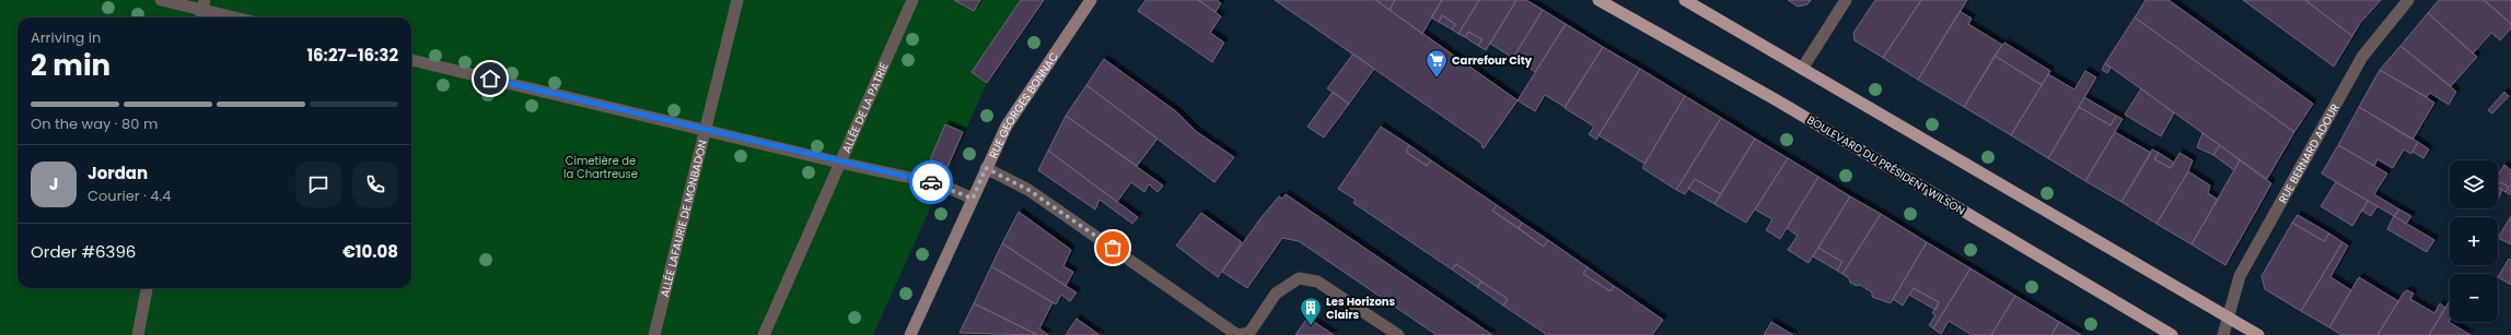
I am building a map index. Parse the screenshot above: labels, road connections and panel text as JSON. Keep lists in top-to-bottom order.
{
  "streets": {
    "main road": ["RUE GEORGES BONNAC", "BOULEVARD DU PRÉSIDENT WILSON"],
    "street": ["ALLÉE DE LA PATRIE", "RUE BERNARD ADOUR", "ALLÉE LAFAURIE DE MONBADON"]
  },
  "parks": ["Cimetière de la Chartreuse"],
  "places": {
    "supermarket": ["Carrefour City"],
    "building": ["Les Horizons Clairs"]
  },
  "page": {
    "heading": ["2 min", "Arriving in", "16:27–16:32"],
    "panel": [
      "Jordan",
      "Courier · 4.4",
      "Order #6396",
      "€10.08"
    ],
    "bar": "On the way · 80 m",
    "map_buttons": ["+", "−"],
    "round": "J"
  }
}
